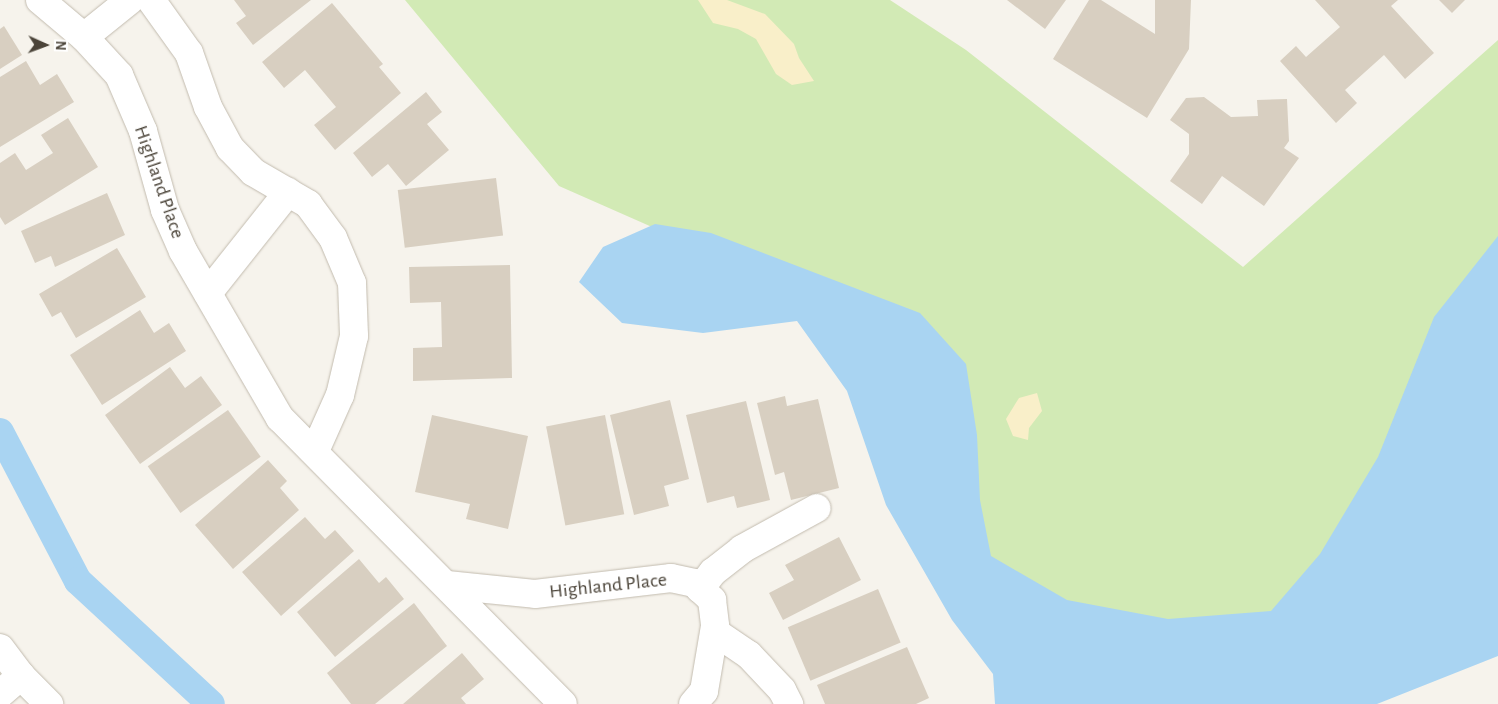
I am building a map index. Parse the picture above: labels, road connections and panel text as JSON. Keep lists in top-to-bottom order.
{
  "streets": {
    "street": ["Highland Place"]
  },
  "north": "right"
}
